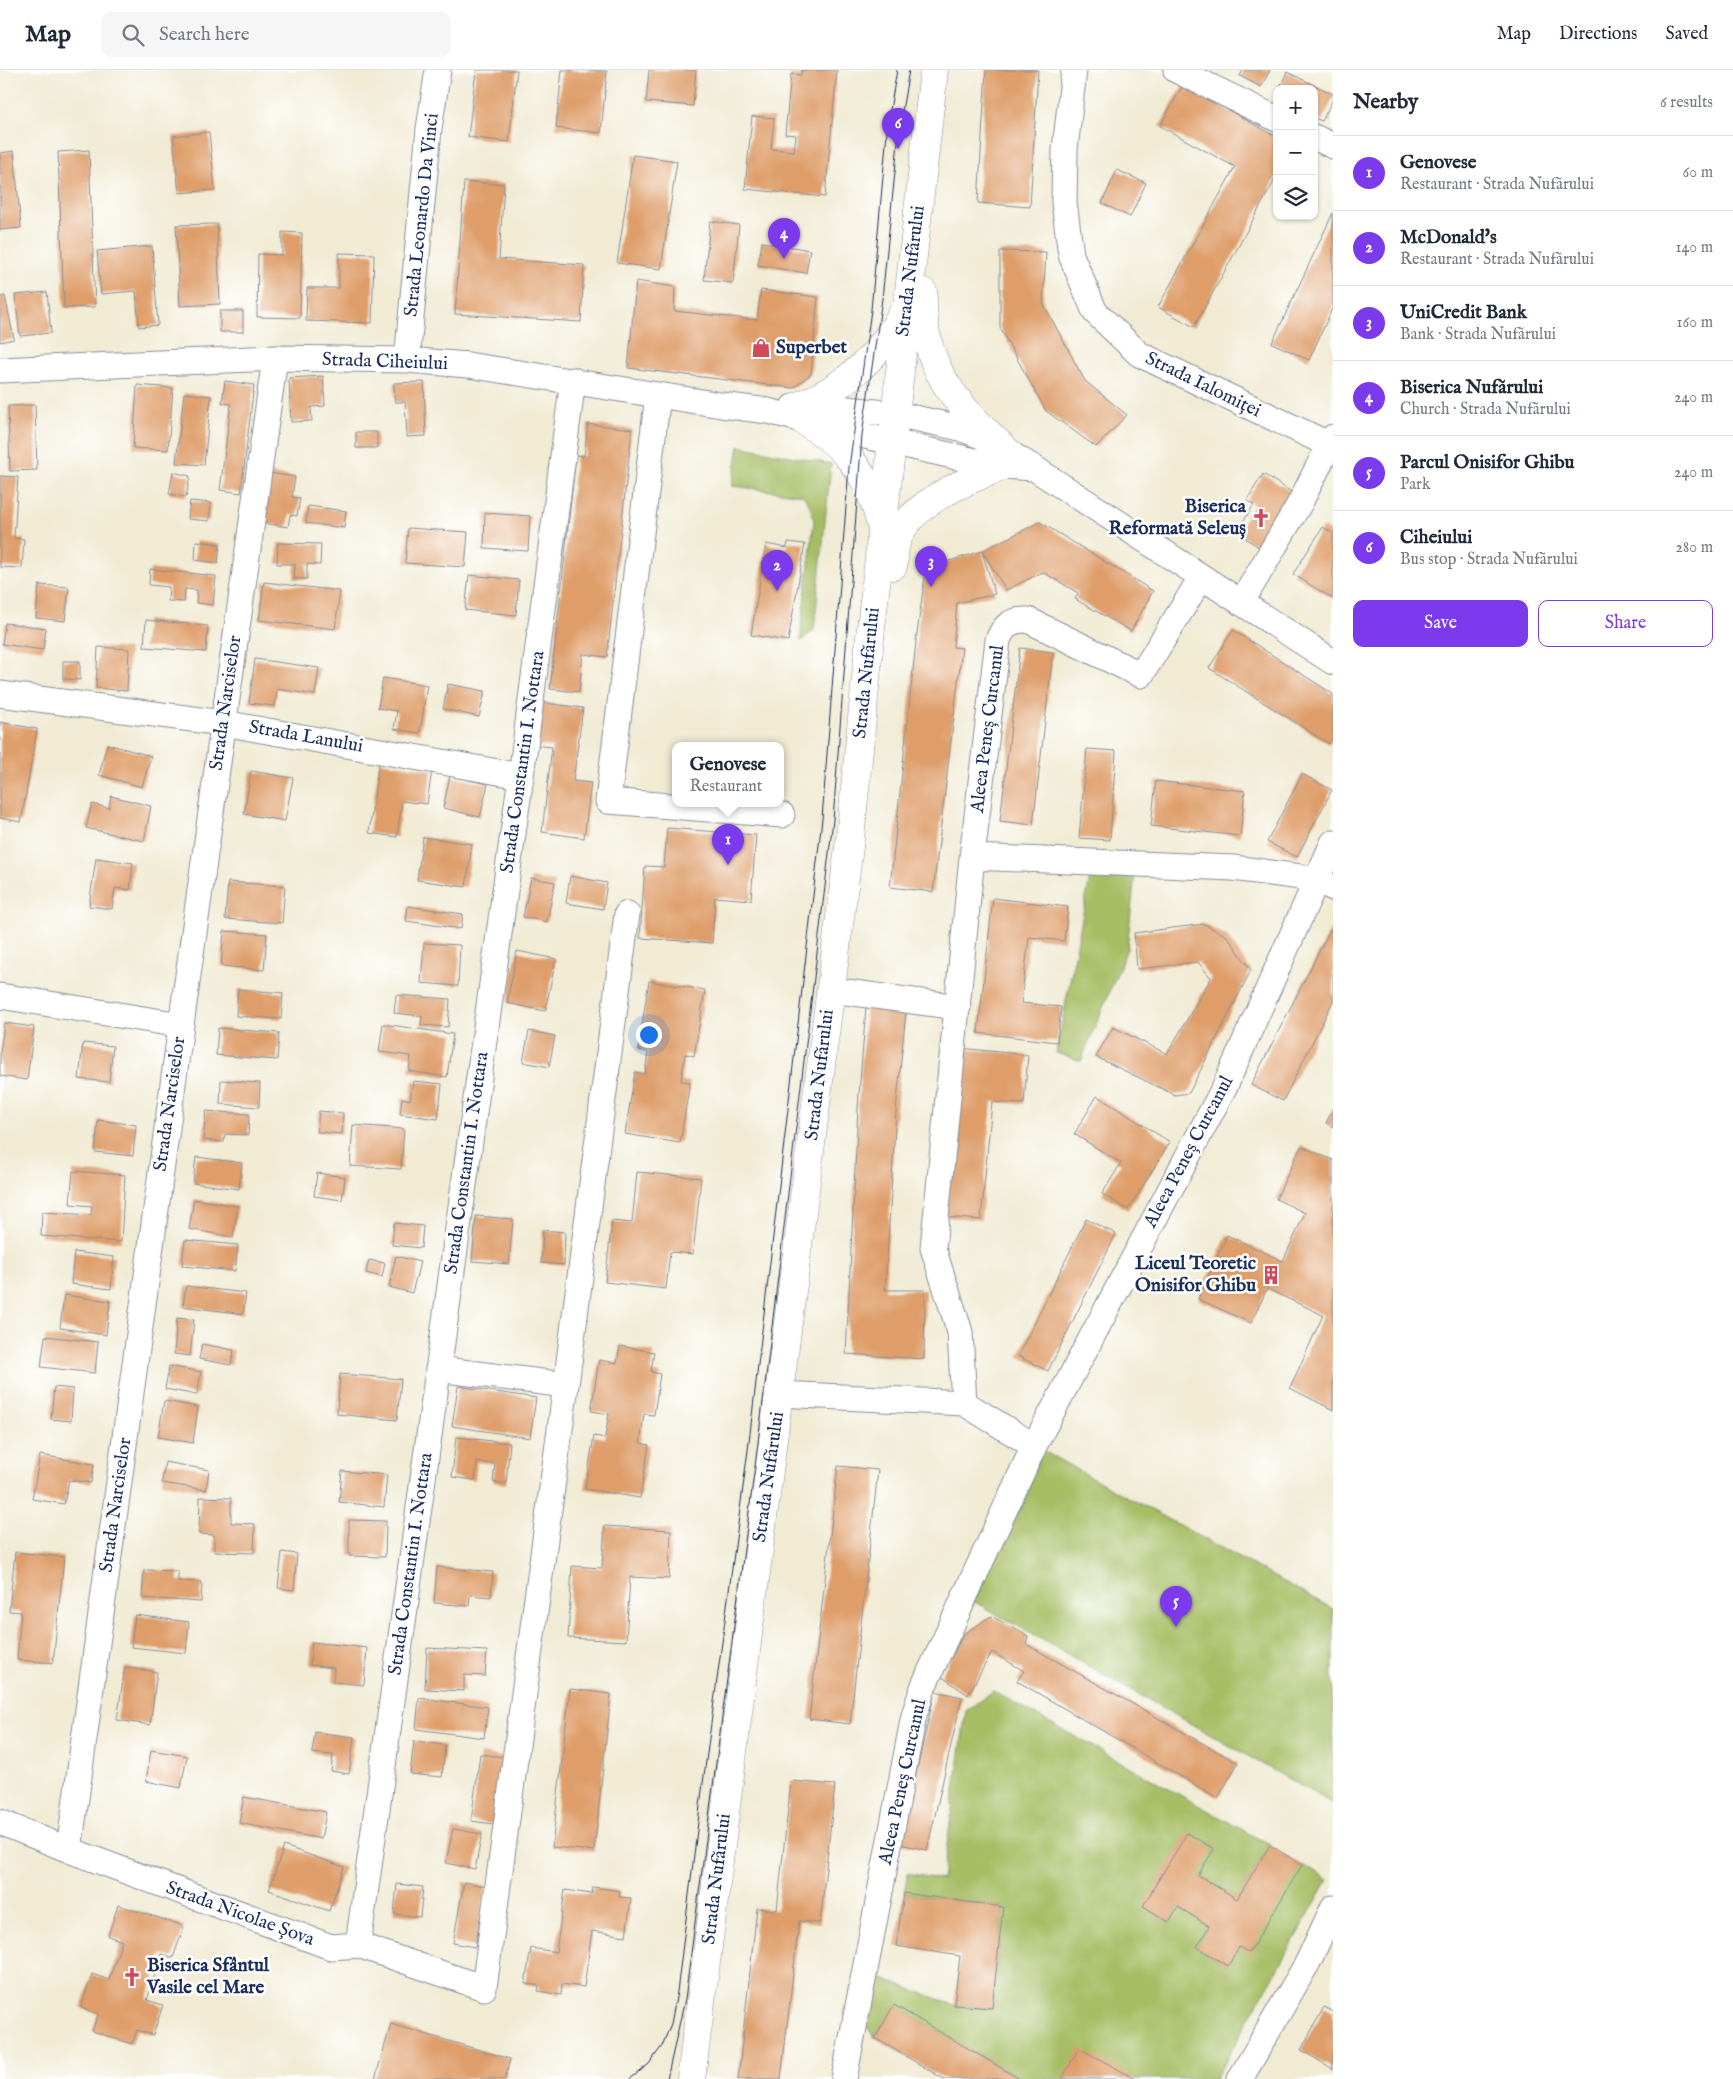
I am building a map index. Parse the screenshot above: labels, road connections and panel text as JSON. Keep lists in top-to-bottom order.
{
  "streets": {
    "main road": ["Strada Nufărului"],
    "street": [
      "Strada Leonardo Da Vinci",
      "Strada Ciheiului",
      "Strada Ialomiței",
      "Strada Narciselor",
      "Aleea Peneș Curcanul",
      "Strada Lanului",
      "Strada Constantin I. Nottara",
      "Strada Nicolae Șova"
    ]
  },
  "crossings": [
    ["Strada Leonardo Da Vinci", "Strada Ciheiului"],
    ["Strada Nufărului", "Strada Ciheiului"],
    ["Strada Ciheiului", "Strada Narciselor"],
    ["Strada Ciheiului", "Aleea Peneș Curcanul"],
    ["Strada Ciheiului", "Strada Constantin I. Nottara"],
    ["Strada Narciselor", "Strada Lanului"],
    ["Strada Narciselor", "Strada Nicolae Șova"],
    ["Strada Lanului", "Strada Constantin I. Nottara"],
    ["Strada Constantin I. Nottara", "Strada Nicolae Șova"]
  ],
  "places": {
    "shop": ["Superbet"],
    "church": ["Biserica Reformată Seleuș", "Biserica Sfântul Vasile cel Mare"],
    "building": ["Liceul Teoretic Onisifor Ghibu"]
  },
  "page": {
    "header": "Map",
    "search": "Search here",
    "nav": ["Map", "Directions", "Saved"],
    "heading": ["Nearby", "6 results"],
    "map_buttons": ["+", "−"],
    "pins": [
      "6",
      "4",
      "3",
      "2",
      "1",
      "5"
    ],
    "list": [
      {
        "mark": "1",
        "name": "Genovese",
        "note": "Restaurant · Strada Nufărului",
        "value": "60 m"
      },
      {
        "mark": "2",
        "name": "McDonald's",
        "note": "Restaurant · Strada Nufărului",
        "value": "140 m"
      },
      {
        "mark": "3",
        "name": "UniCredit Bank",
        "note": "Bank · Strada Nufărului",
        "value": "160 m"
      },
      {
        "mark": "4",
        "name": "Biserica Nufărului",
        "note": "Church · Strada Nufărului",
        "value": "240 m"
      },
      {
        "mark": "5",
        "name": "Parcul Onisifor Ghibu",
        "note": "Park",
        "value": "240 m"
      },
      {
        "mark": "6",
        "name": "Ciheiului",
        "note": "Bus stop · Strada Nufărului",
        "value": "280 m"
      }
    ],
    "buttons": ["Save", "Share"],
    "popup": ["Genovese", "Restaurant"]
  }
}
